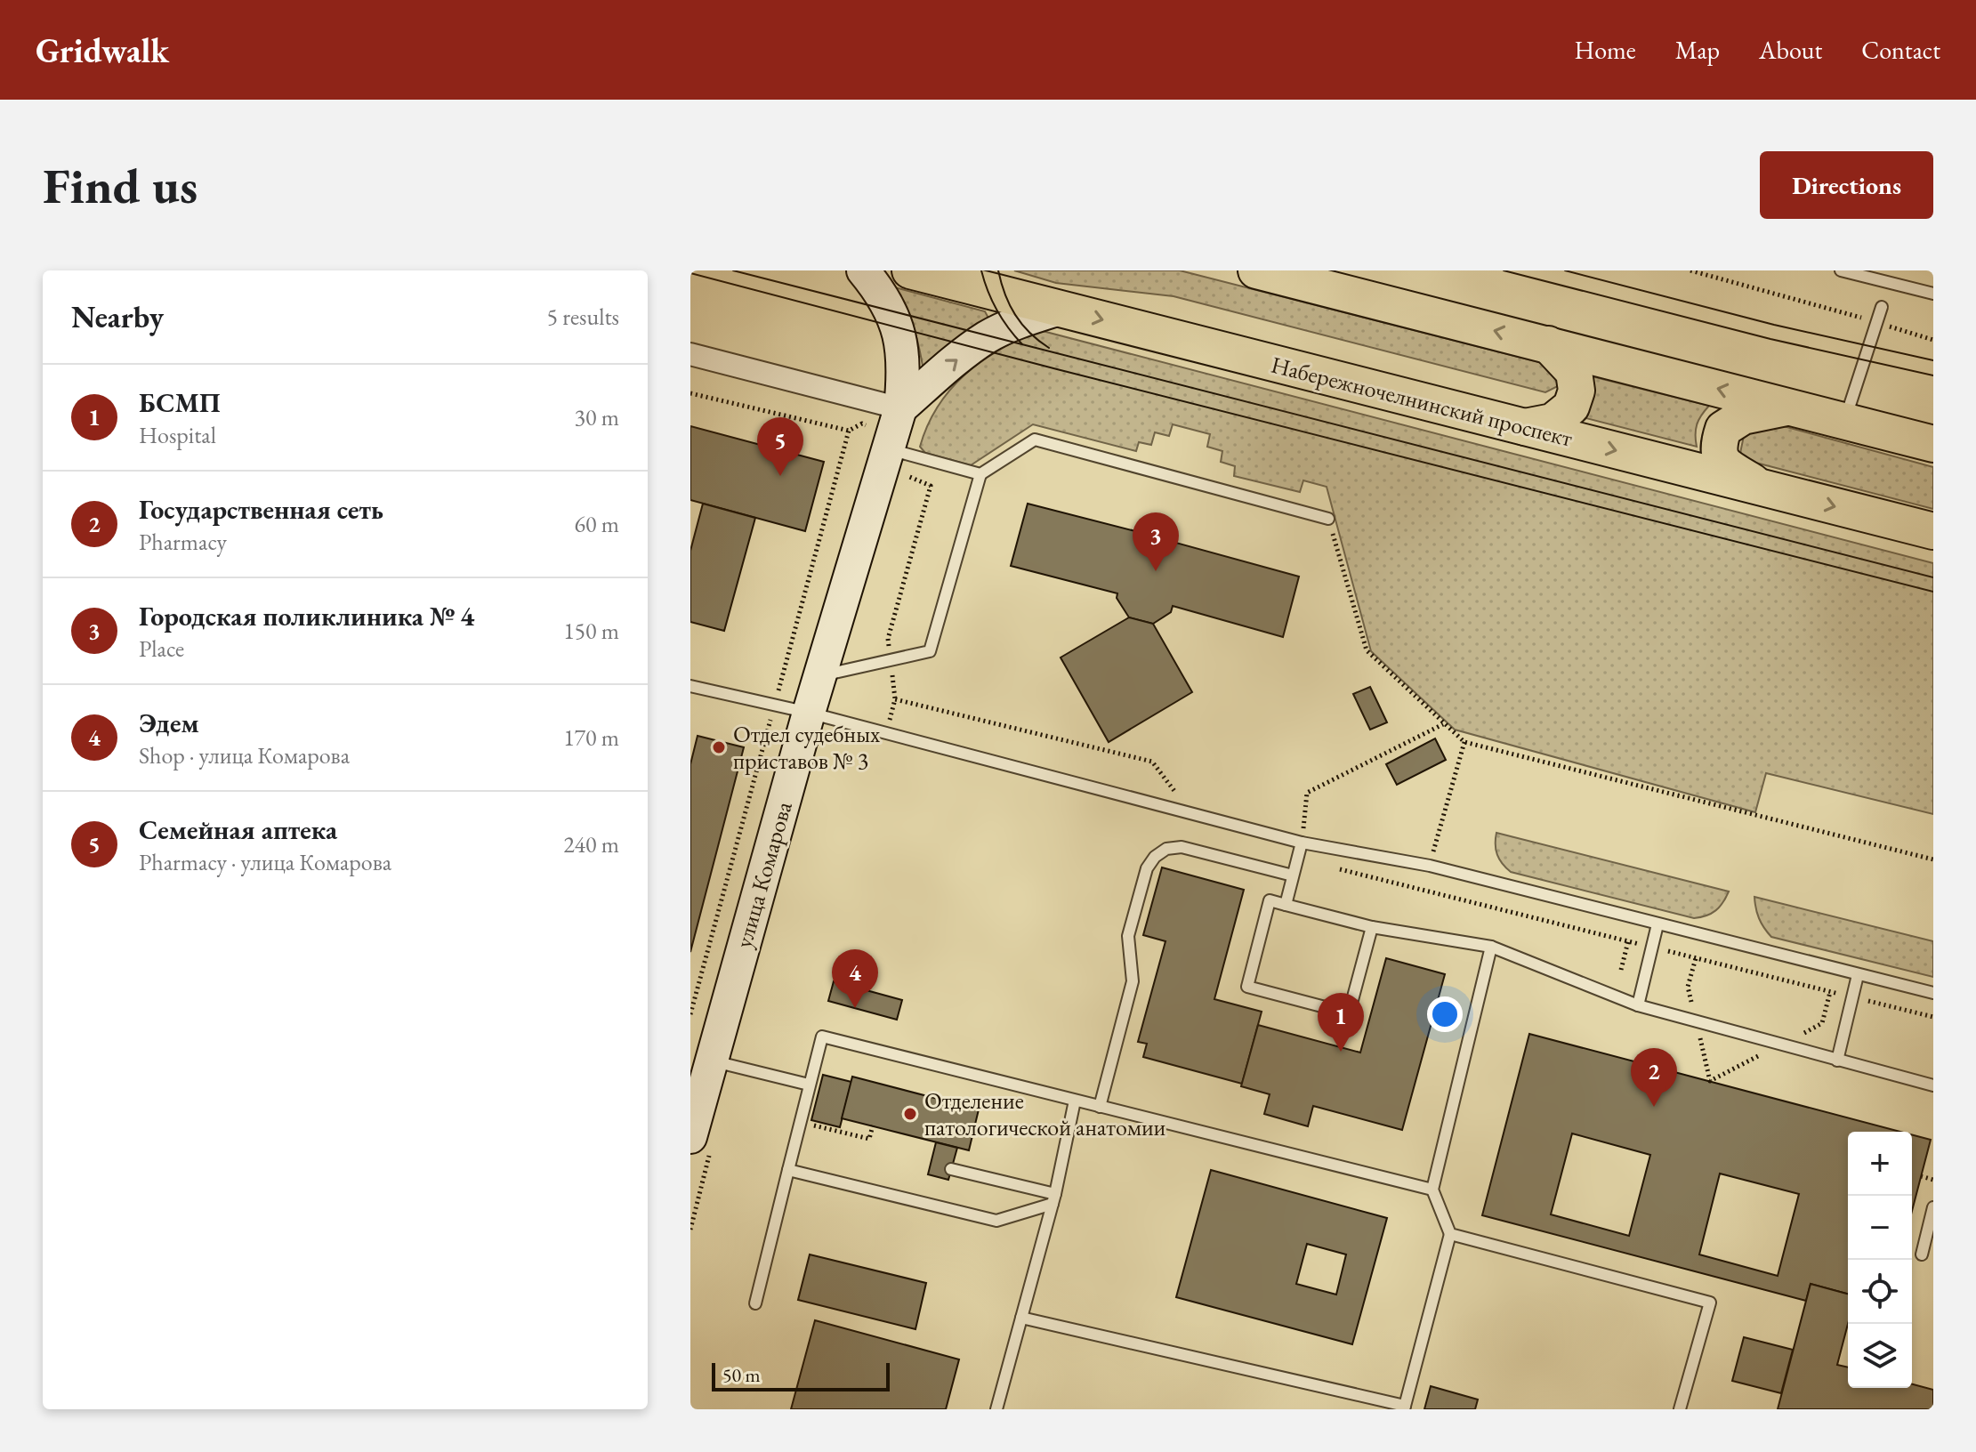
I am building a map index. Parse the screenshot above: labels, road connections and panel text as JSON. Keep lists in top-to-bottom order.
{
  "streets": {
    "main road": ["Набережночелнинский проспект"],
    "street": ["улица Комарова"]
  },
  "places": ["Отдел судебных приставов № 3", "Отделение патологической анатомии"],
  "scale_bar": "50 m",
  "page": {
    "header": "Gridwalk",
    "nav": [
      "Home",
      "Map",
      "About",
      "Contact"
    ],
    "buttons": "Directions",
    "title": "Find us",
    "heading": ["Nearby", "5 results"],
    "list": [
      {
        "mark": "1",
        "name": "БСМП",
        "note": "Hospital",
        "value": "30 m"
      },
      {
        "mark": "2",
        "name": "Государственная сеть",
        "note": "Pharmacy",
        "value": "60 m"
      },
      {
        "mark": "3",
        "name": "Городская поликлиника № 4",
        "note": "Place",
        "value": "150 m"
      },
      {
        "mark": "4",
        "name": "Эдем",
        "note": "Shop · улица Комарова",
        "value": "170 m"
      },
      {
        "mark": "5",
        "name": "Семейная аптека",
        "note": "Pharmacy · улица Комарова",
        "value": "240 m"
      }
    ],
    "pins": [
      "5",
      "3",
      "4",
      "1",
      "2"
    ],
    "map_buttons": ["+", "−"],
    "scale": "50 m"
  }
}
